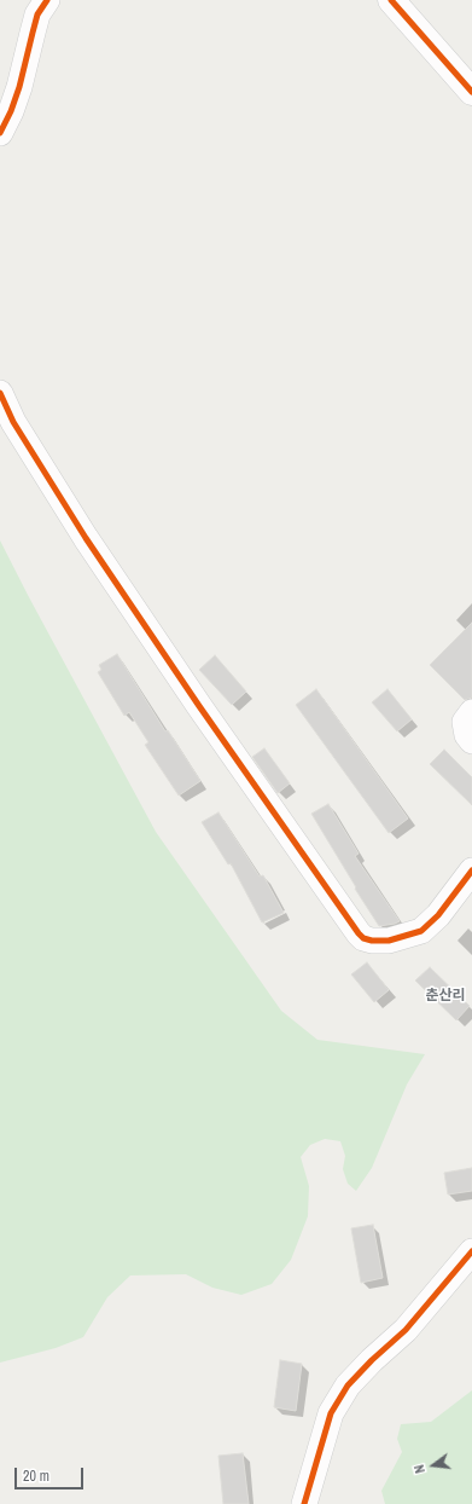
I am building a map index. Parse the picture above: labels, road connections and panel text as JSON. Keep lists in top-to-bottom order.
{
  "districts": ["춘산리"],
  "scale_bar": "20 m",
  "north": "left"
}
